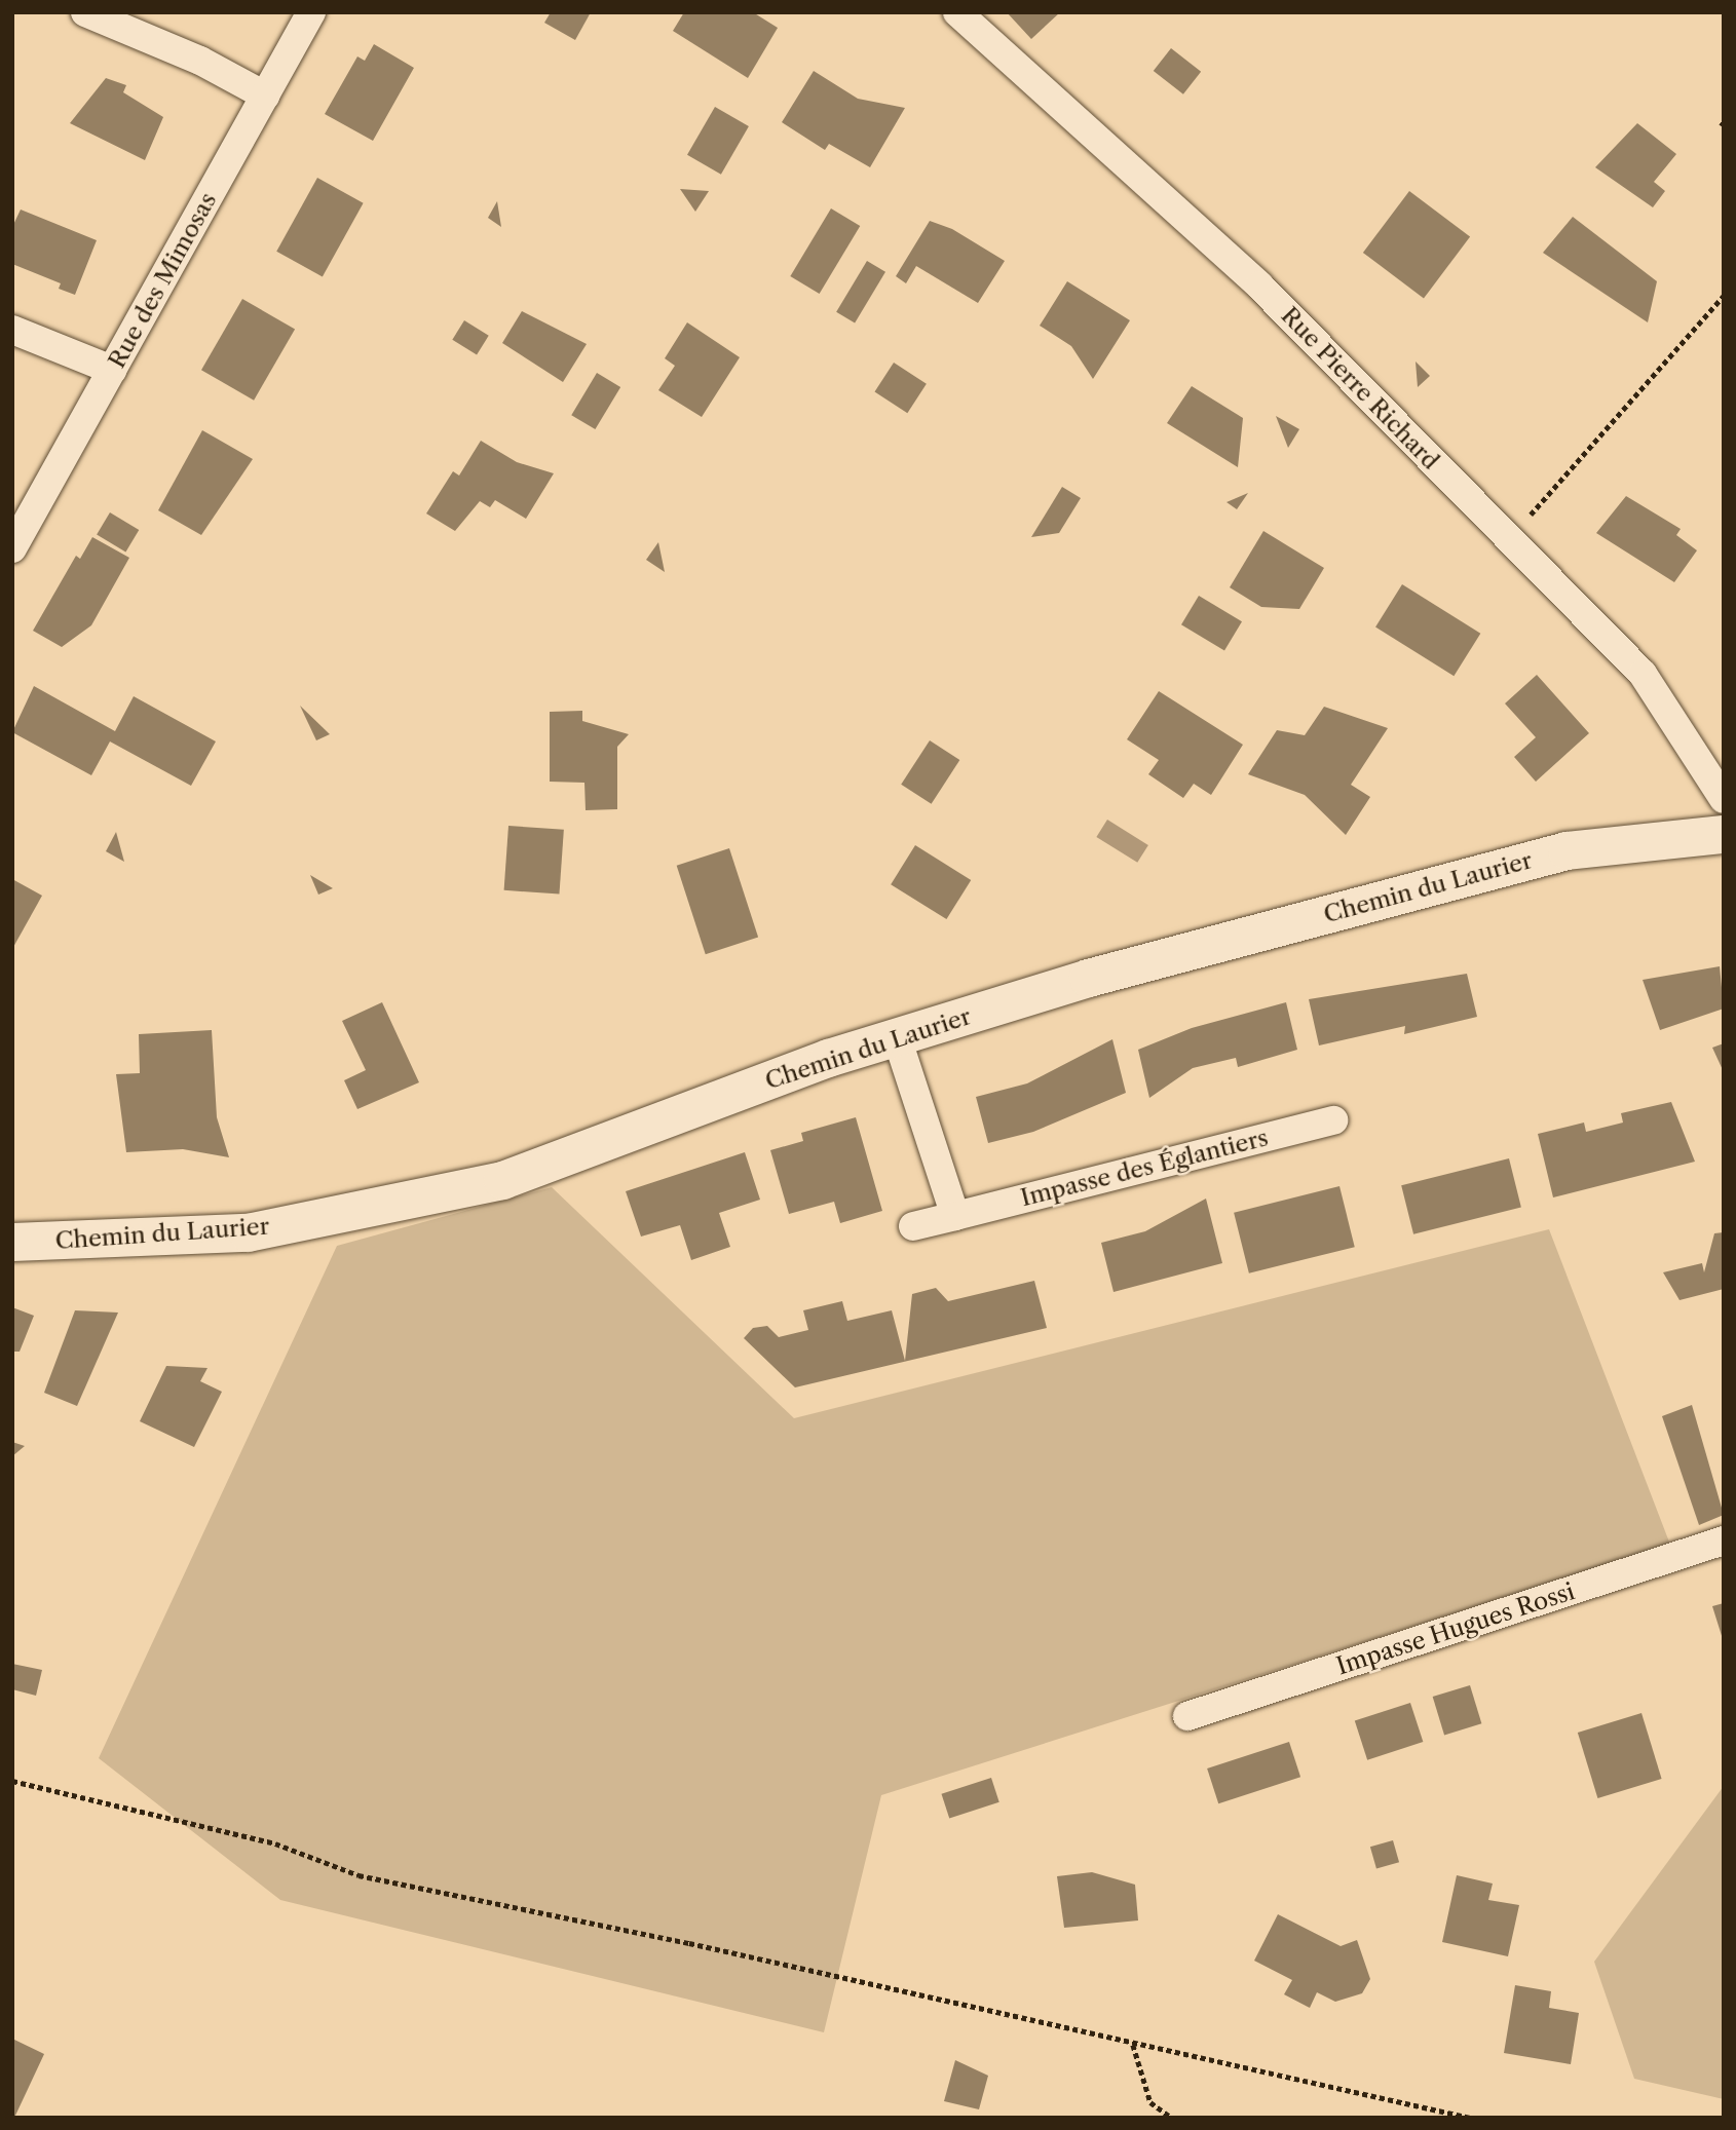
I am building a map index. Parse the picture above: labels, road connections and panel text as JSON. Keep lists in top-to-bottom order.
{
  "streets": {
    "street": [
      "Rue des Mimosas",
      "Rue Pierre Richard",
      "Chemin du Laurier",
      "Impasse des Églantiers",
      "Impasse Hugues Rossi"
    ]
  }
}
